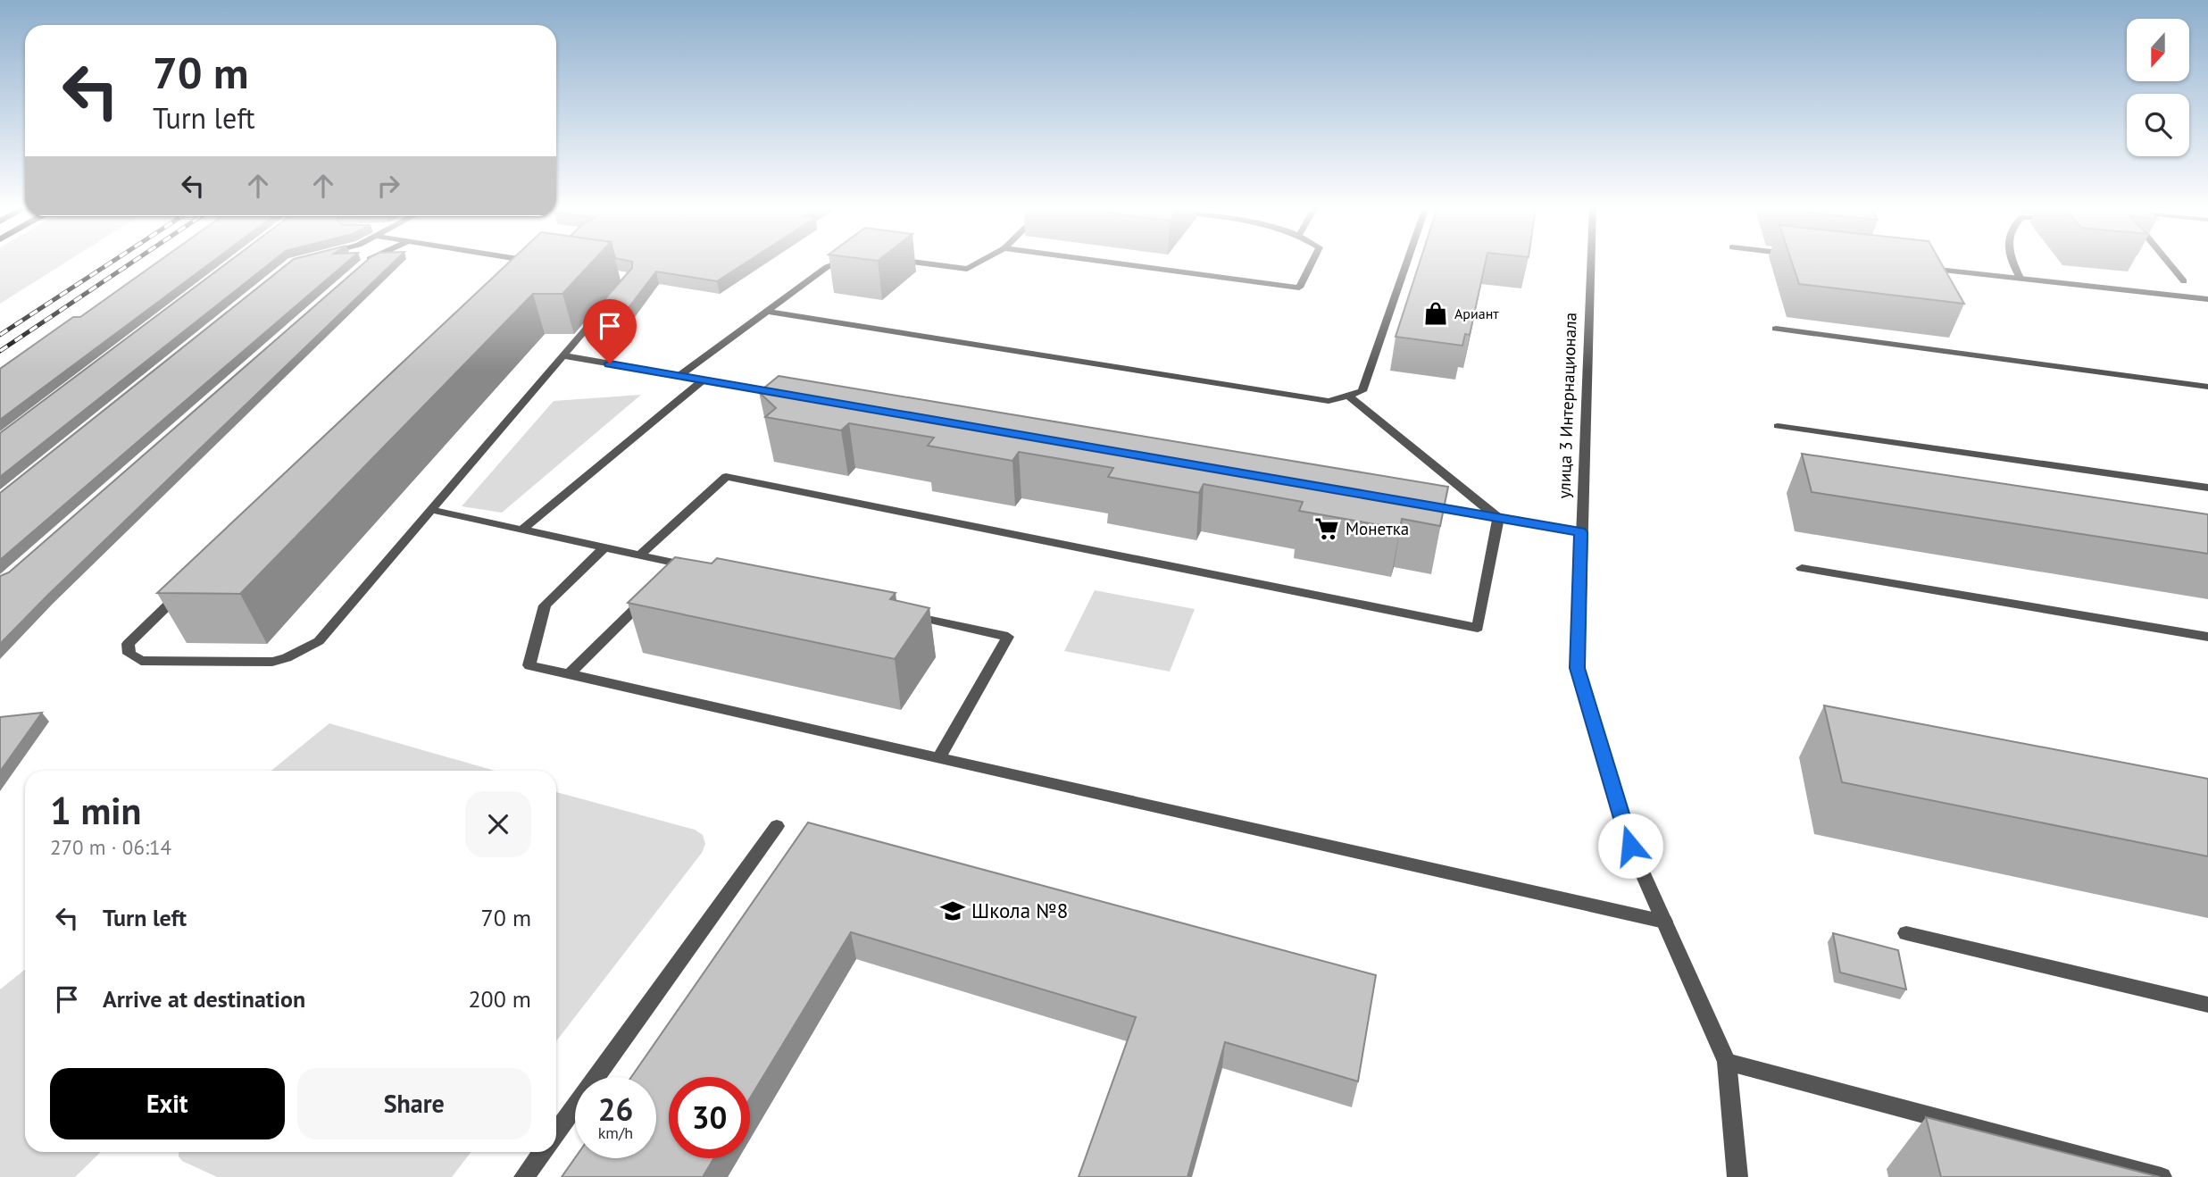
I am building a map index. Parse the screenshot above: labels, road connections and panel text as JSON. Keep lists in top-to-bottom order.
{
  "streets": {
    "street": ["улица 3 Интернационала"]
  },
  "places": {
    "shop": ["Ариант"],
    "supermarket": ["Монетка"],
    "school or university": ["Школа №8"]
  },
  "north": "bottom",
  "page": {
    "turn": ["70 m", "Turn left"],
    "heading": ["1 min", "270 m · 06:14"],
    "list": [
      {
        "name": "Turn left",
        "value": "70 m"
      },
      {
        "name": "Arrive at destination",
        "value": "200 m"
      }
    ],
    "buttons": ["Exit", "Share"],
    "speed": "26 km/h",
    "limit": "30"
  }
}
